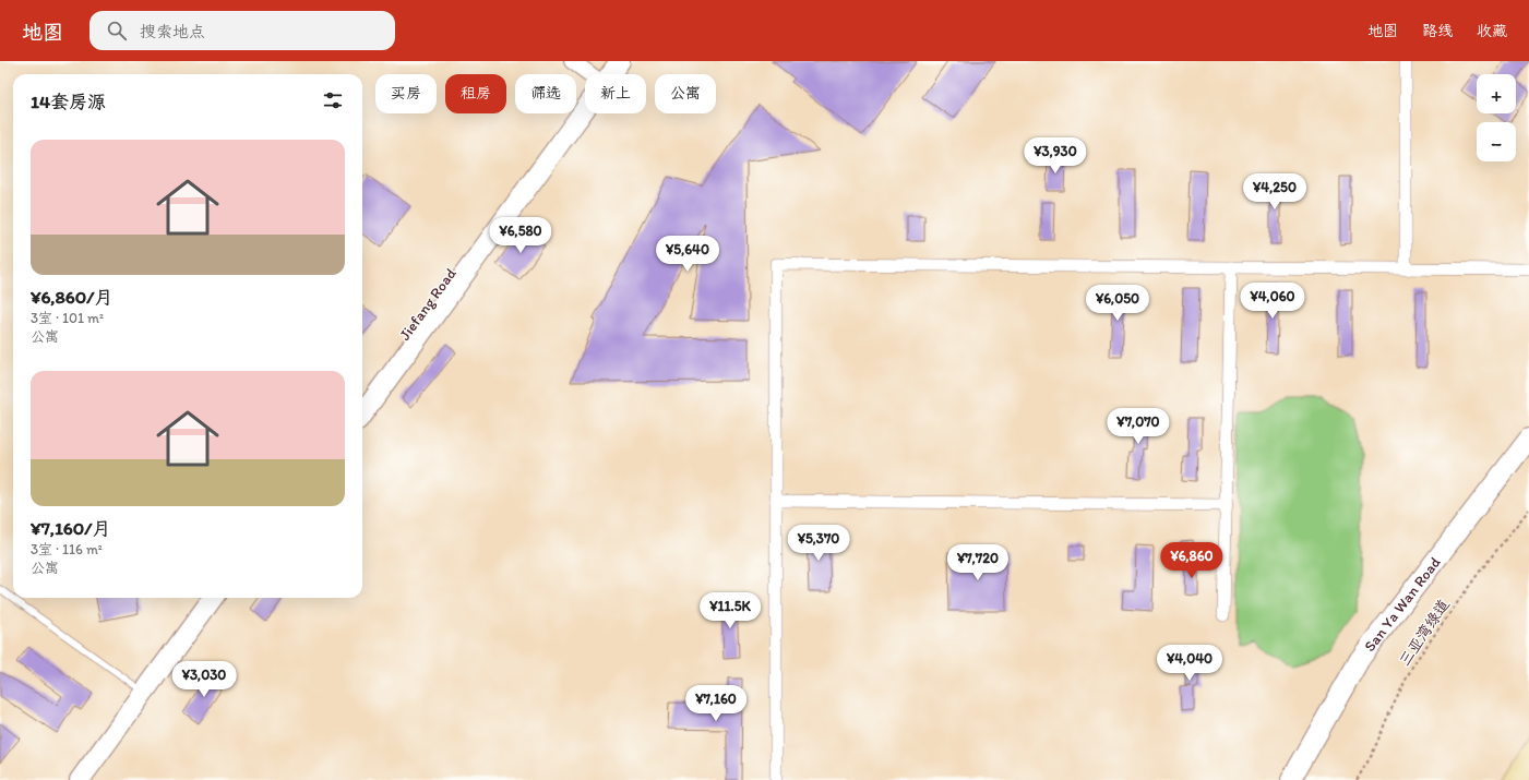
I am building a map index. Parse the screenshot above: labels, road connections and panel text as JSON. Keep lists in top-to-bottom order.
{
  "streets": {
    "main road": ["Jiefang Road", "San Ya Wan Road"],
    "path": ["三亚湾绿道"]
  },
  "page": {
    "header": "地图",
    "search": "搜索地点",
    "nav": ["地图", "路线", "收藏"],
    "map_buttons": ["+", "−"],
    "chip": [
      "买房",
      "租房",
      "筛选",
      "新上",
      "公寓"
    ],
    "heading": "14套房源",
    "list": [
      {
        "name": "¥6,860/月",
        "note": "3室 · 101 m² · 公寓"
      },
      {
        "name": "¥7,160/月",
        "note": "3室 · 116 m² · 公寓"
      }
    ],
    "price": [
      "¥3,930",
      "¥4,250",
      "¥6,580",
      "¥5,640",
      "¥4,060",
      "¥6,050",
      "¥7,070",
      "¥5,370",
      "¥6,860",
      "¥7,720",
      "¥11.5K",
      "¥4,040",
      "¥3,030",
      "¥7,160"
    ]
  }
}
